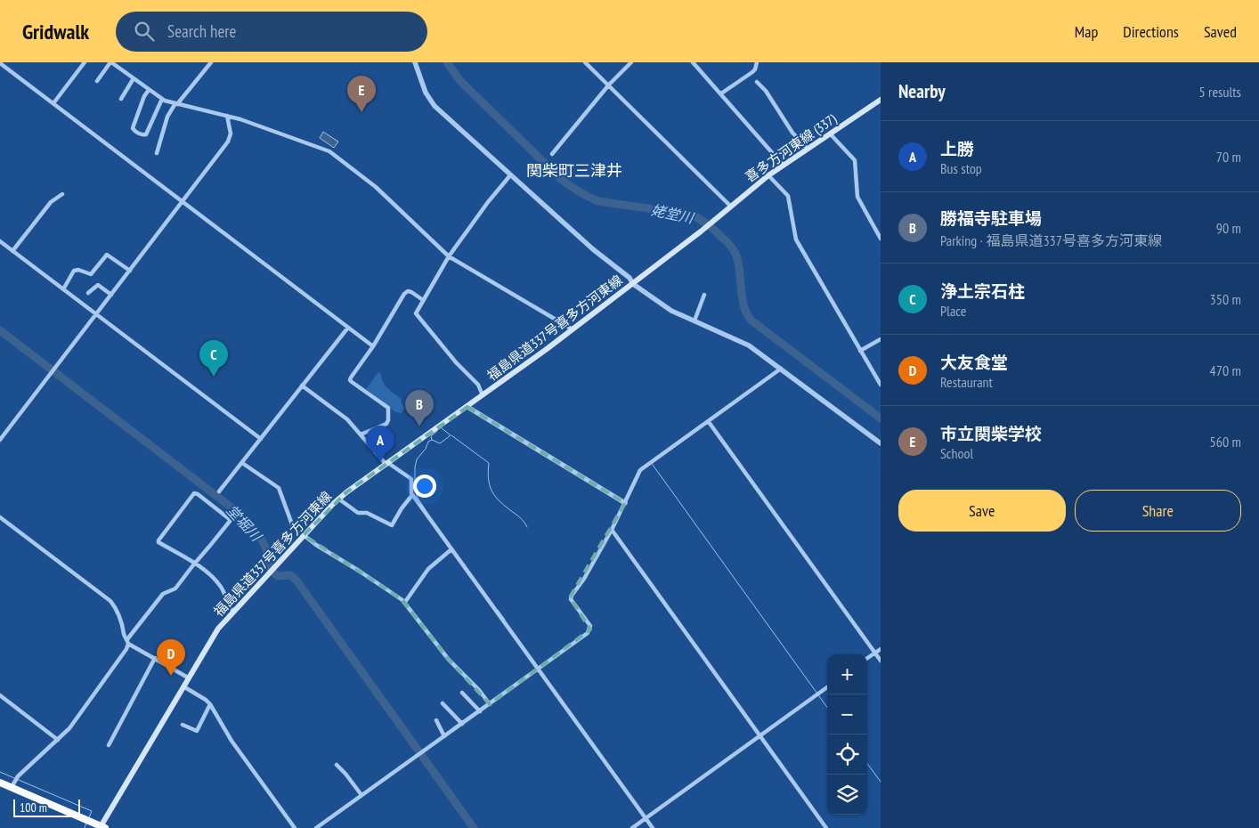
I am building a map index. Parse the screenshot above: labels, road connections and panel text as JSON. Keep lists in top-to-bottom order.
{
  "streets": {
    "main road": ["喜多方河東線 (337)", "福島県道337号喜多方河東線"]
  },
  "crossings": [
    ["喜多方河東線 (337)", "福島県道337号喜多方河東線"]
  ],
  "districts": ["関柴町三津井"],
  "water": ["姥堂川", "堂堀川"],
  "scale_bar": "100 m",
  "page": {
    "header": "Gridwalk",
    "search": "Search here",
    "nav": ["Map", "Directions", "Saved"],
    "heading": ["Nearby", "5 results"],
    "pins": [
      "E",
      "C",
      "B",
      "A",
      "D"
    ],
    "list": [
      {
        "mark": "A",
        "name": "上勝",
        "note": "Bus stop",
        "value": "70 m"
      },
      {
        "mark": "B",
        "name": "勝福寺駐車場",
        "note": "Parking · 福島県道337号喜多方河東線",
        "value": "90 m"
      },
      {
        "mark": "C",
        "name": "浄土宗石柱",
        "note": "Place",
        "value": "350 m"
      },
      {
        "mark": "D",
        "name": "大友食堂",
        "note": "Restaurant",
        "value": "470 m"
      },
      {
        "mark": "E",
        "name": "市立関柴学校",
        "note": "School",
        "value": "560 m"
      }
    ],
    "buttons": ["Save", "Share"],
    "map_buttons": ["+", "−"],
    "scale": "100 m"
  }
}
